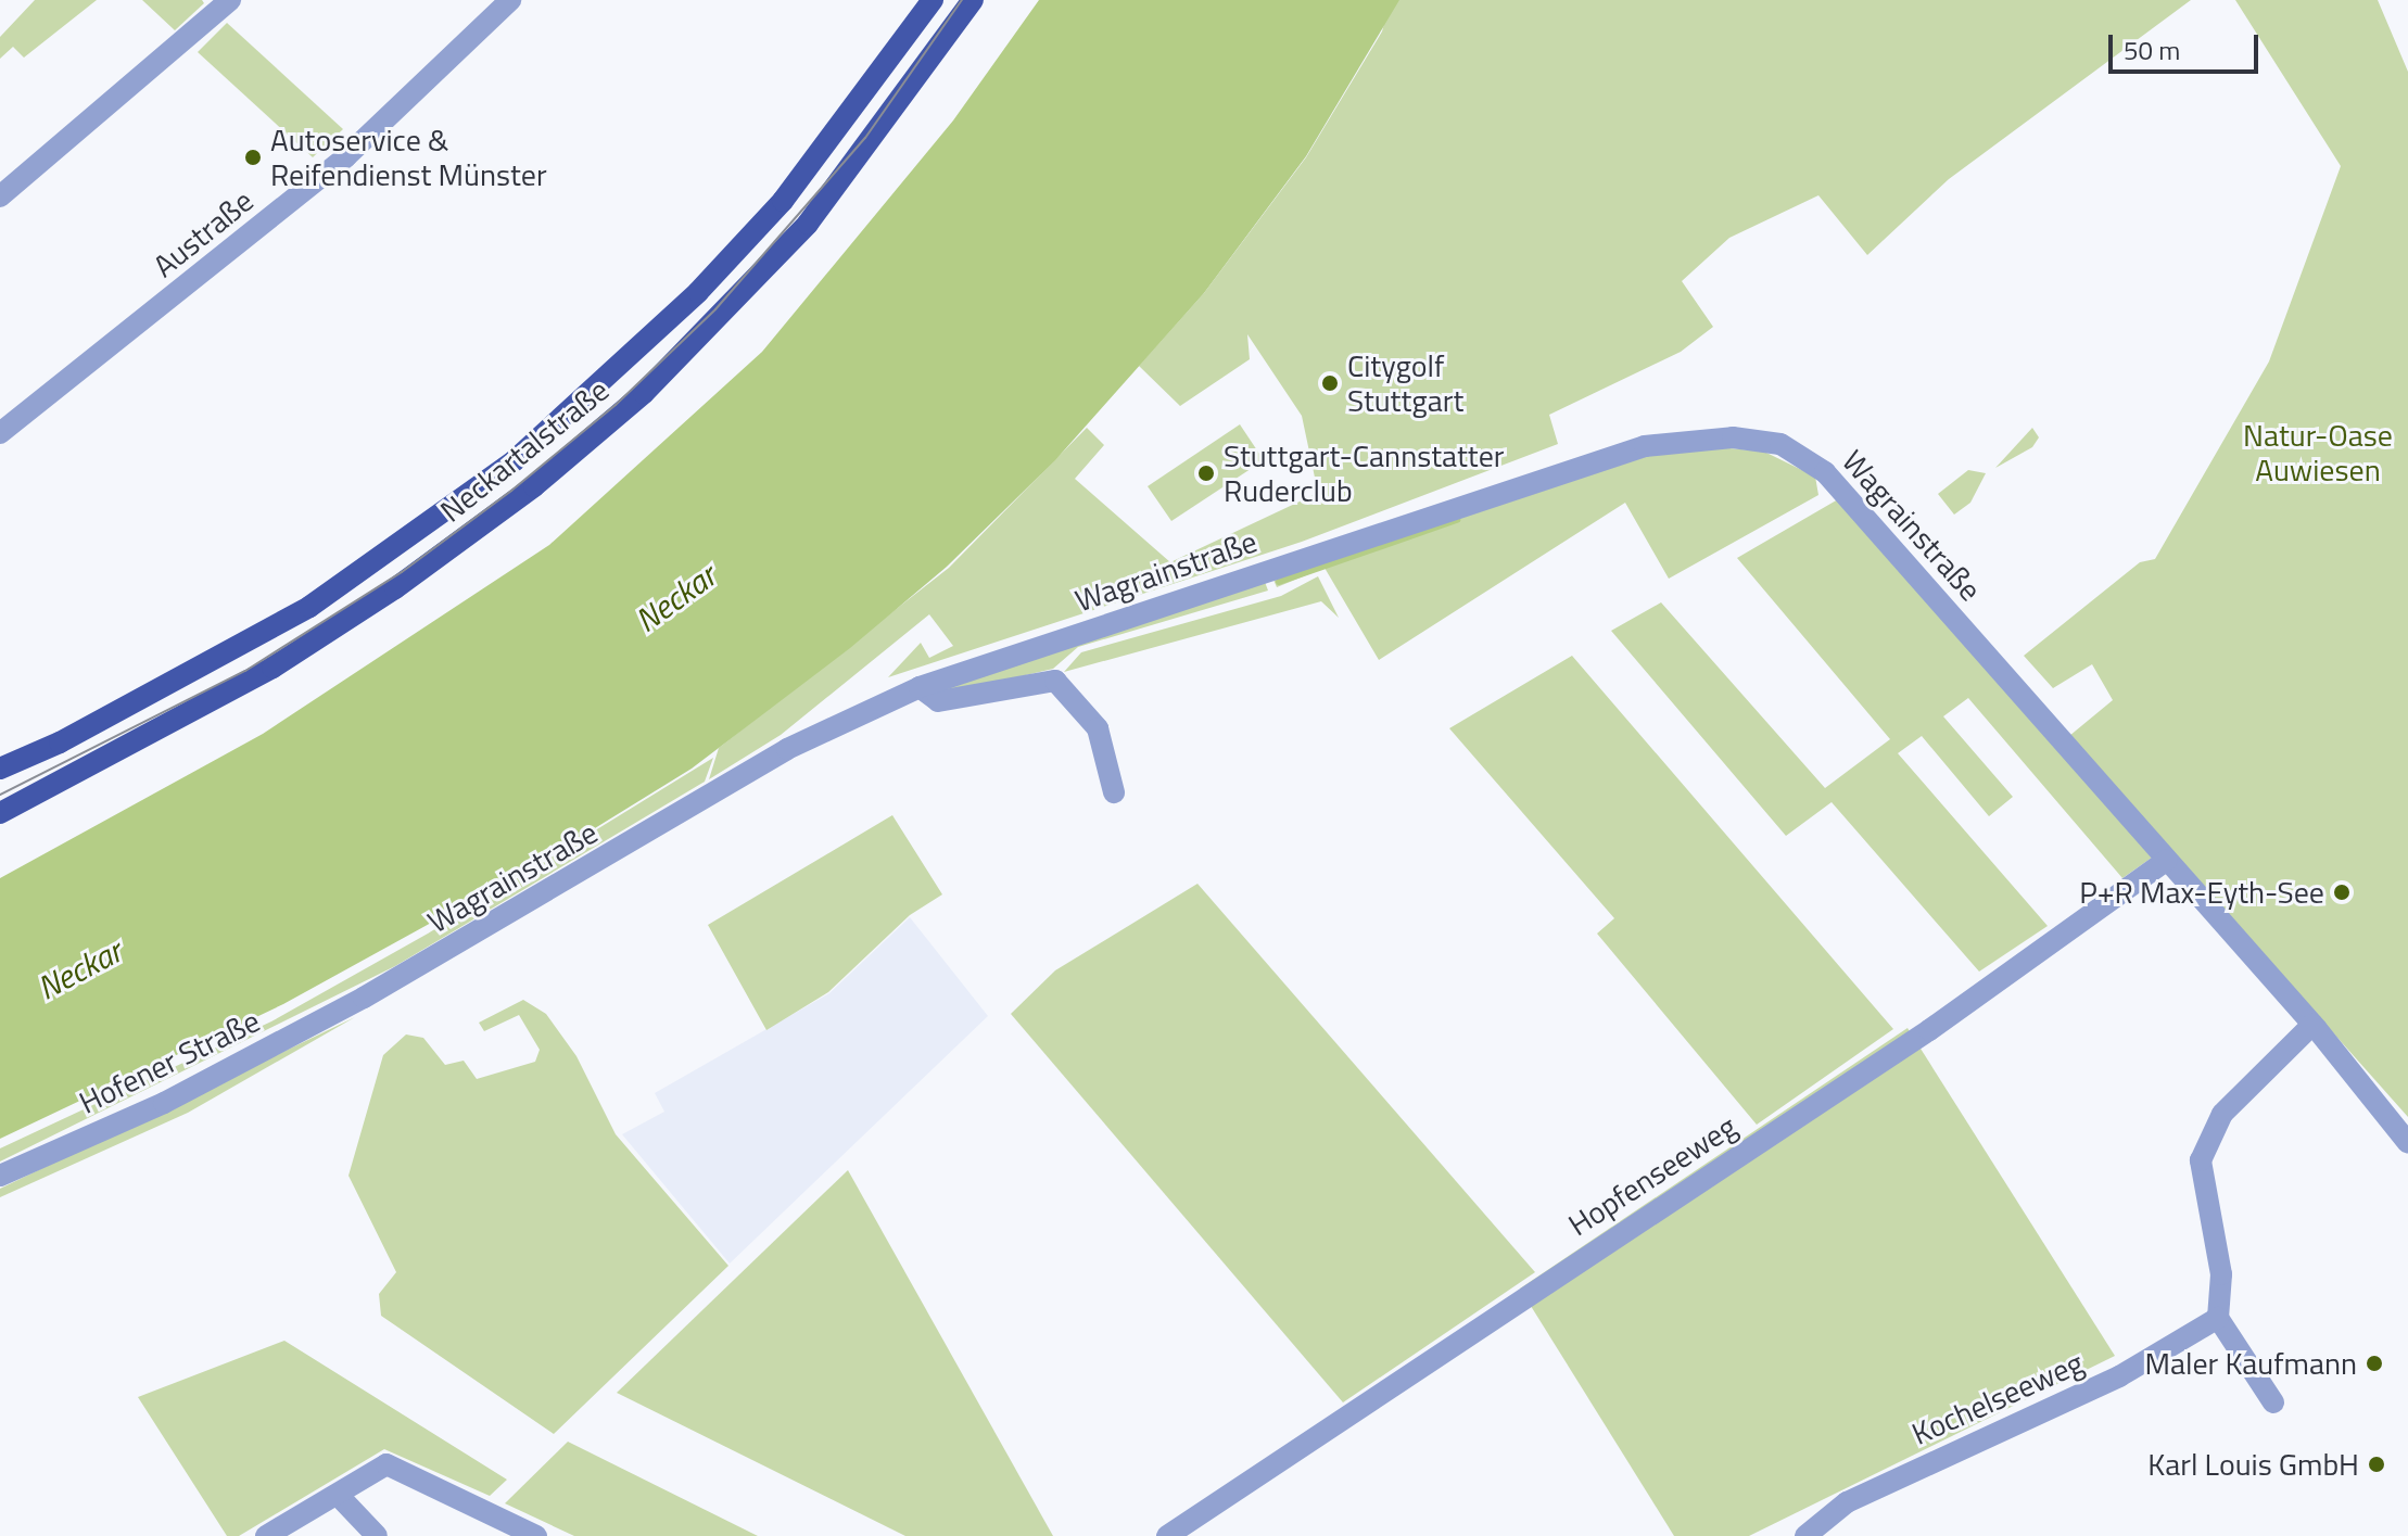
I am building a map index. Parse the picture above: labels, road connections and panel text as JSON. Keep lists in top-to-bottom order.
{
  "streets": {
    "main road": ["Neckartalstraße"],
    "street": [
      "Austraße",
      "Wagrainstraße",
      "Hofener Straße",
      "Hopfenseeweg",
      "Kochelseeweg"
    ]
  },
  "crossings": [
    ["Wagrainstraße", "Hofener Straße"],
    ["Wagrainstraße", "Hopfenseeweg"]
  ],
  "water": ["Neckar"],
  "parks": ["Natur-Oase Auwiesen"],
  "places": [
    "Autoservice & Reifendienst Münster",
    "Citygolf Stuttgart",
    "Stuttgart-Cannstatter Ruderclub",
    "P+R Max-Eyth-See",
    "Maler Kaufmann",
    "Karl Louis GmbH"
  ],
  "scale_bar": "50 m"
}
